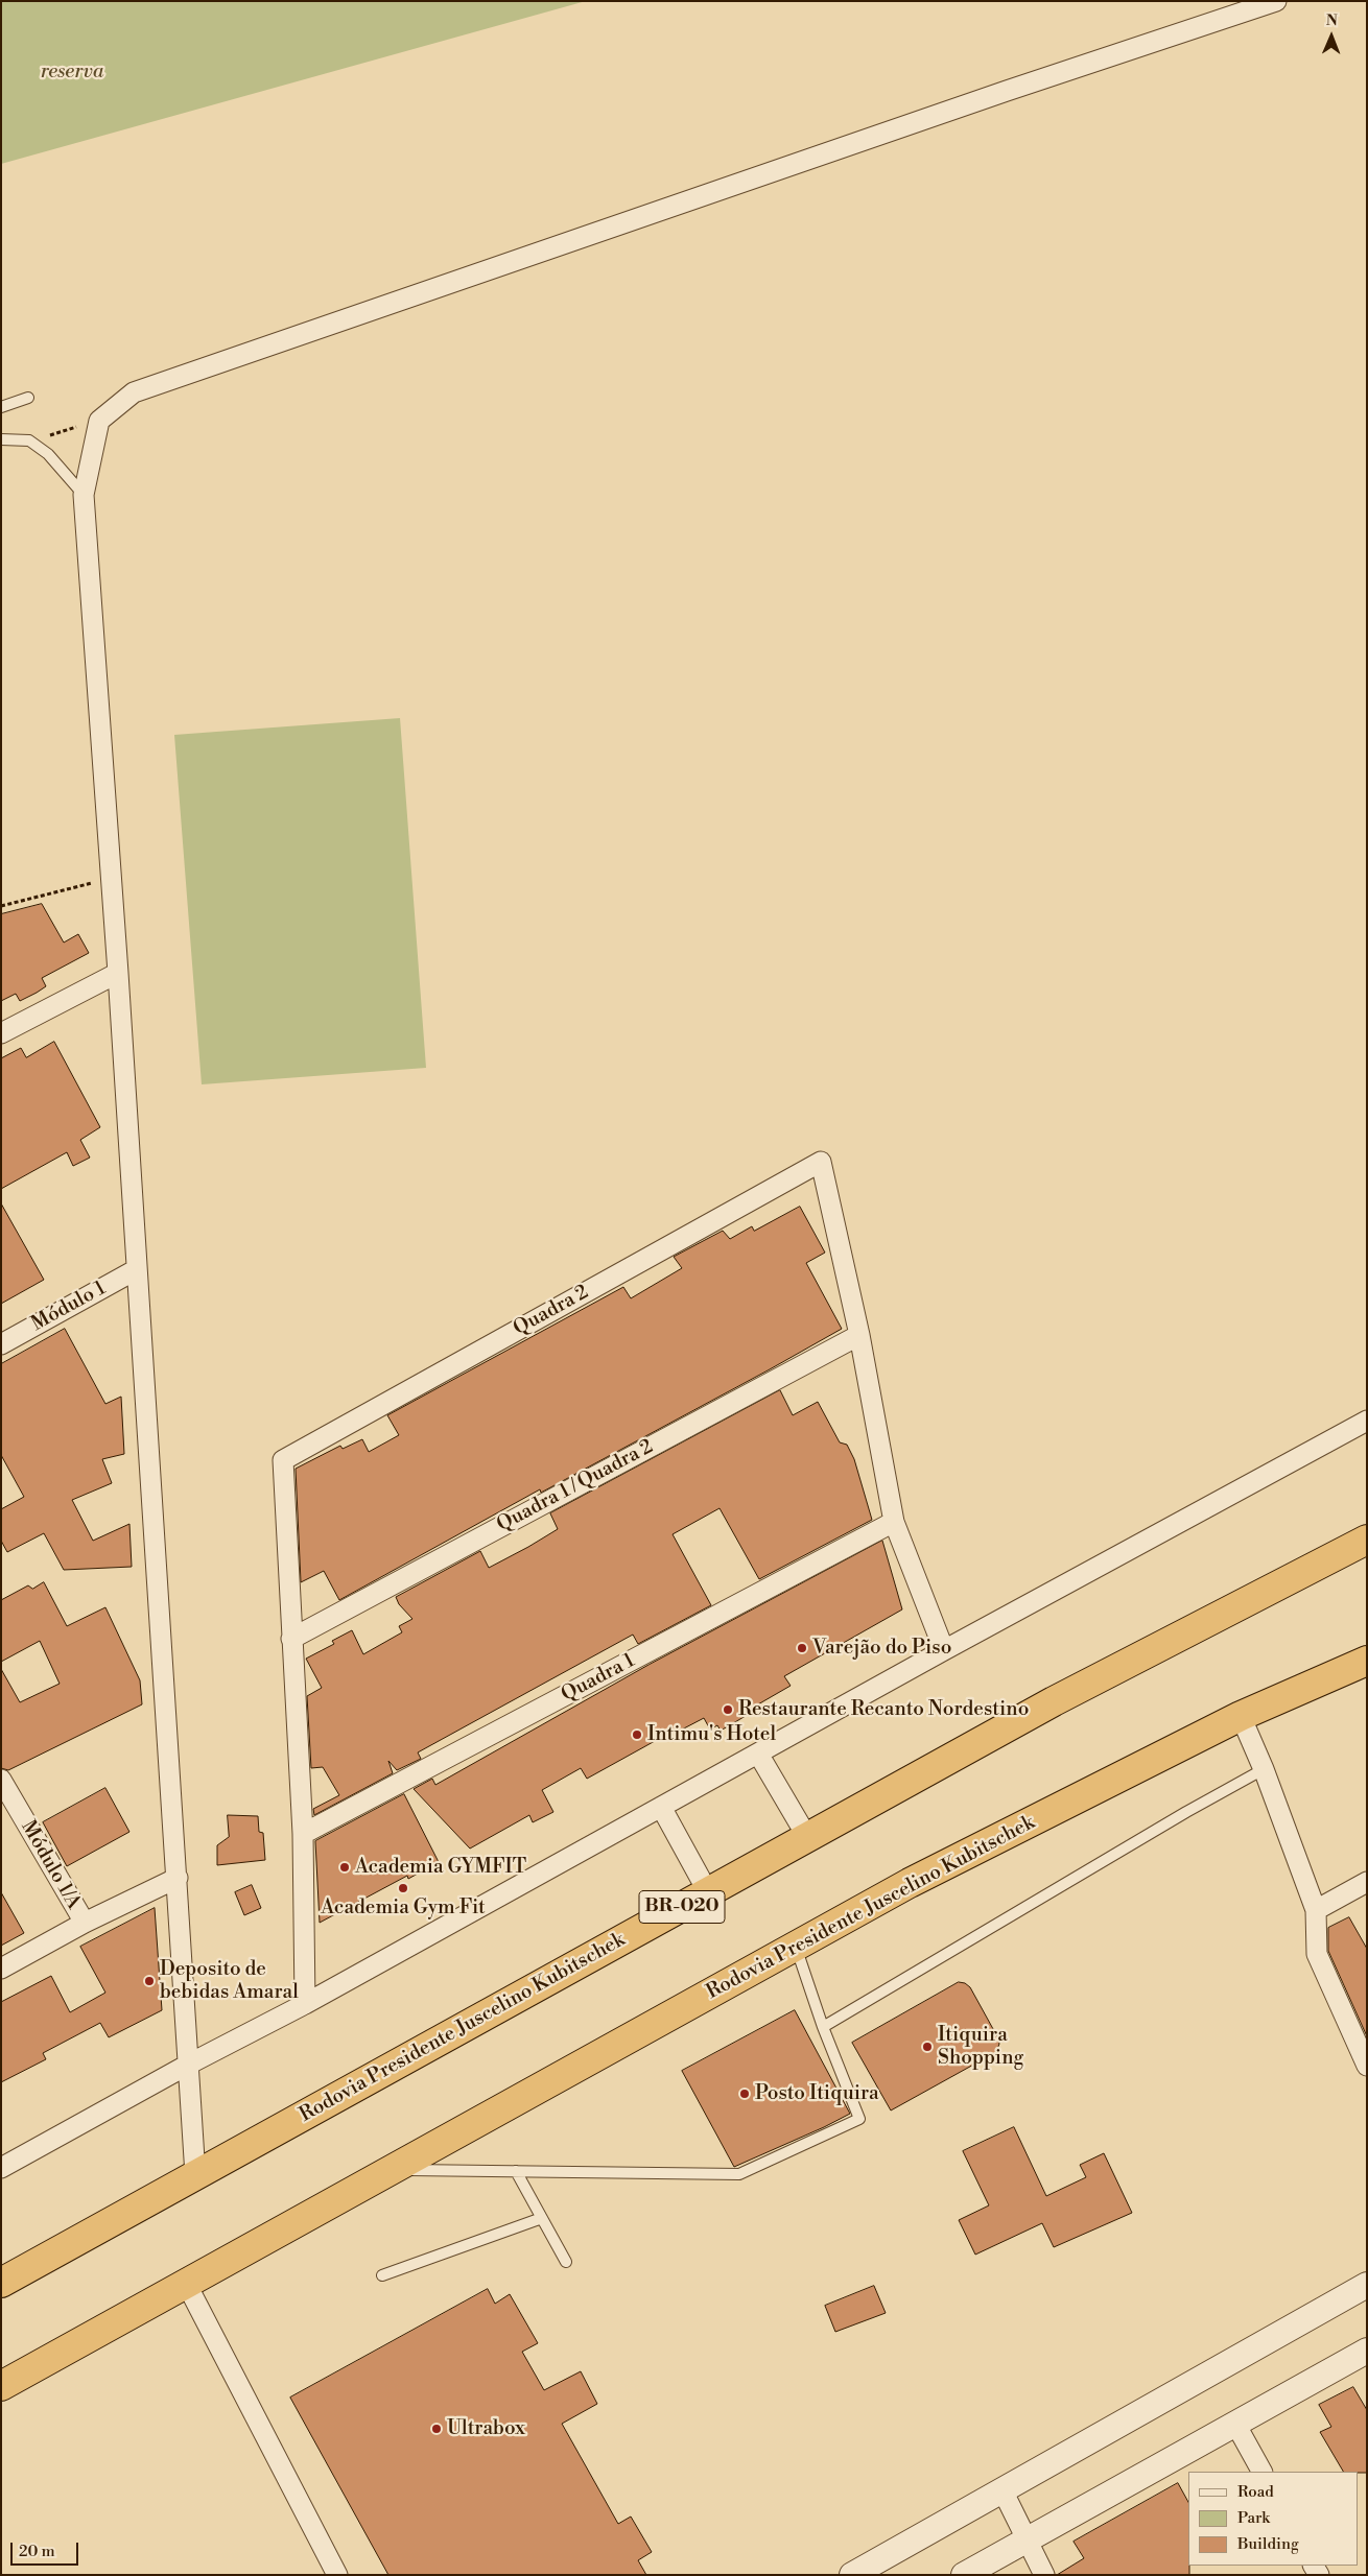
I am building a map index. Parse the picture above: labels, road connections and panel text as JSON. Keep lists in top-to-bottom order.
{
  "streets": {
    "highway": ["BR-020", "Rodovia Presidente Juscelino Kubitschek"],
    "street": [
      "Módulo 1",
      "Quadra 2",
      "Quadra 1 / Quadra 2",
      "Quadra 1",
      "Módulo 1/A"
    ]
  },
  "crossings": [
    ["Quadra 2", "Quadra 1 / Quadra 2"]
  ],
  "parks": ["reserva"],
  "places": [
    "Varejão do Piso",
    "Restaurante Recanto Nordestino",
    "Intimu's Hotel",
    "Academia GYMFIT",
    "Academia Gym Fit",
    "Deposito de bebidas Amaral",
    "Itiquira Shopping",
    "Posto Itiquira",
    "Ultrabox"
  ],
  "legend": ["Road", "Park", "Building"],
  "scale_bar": "20 m",
  "north": "top"
}
